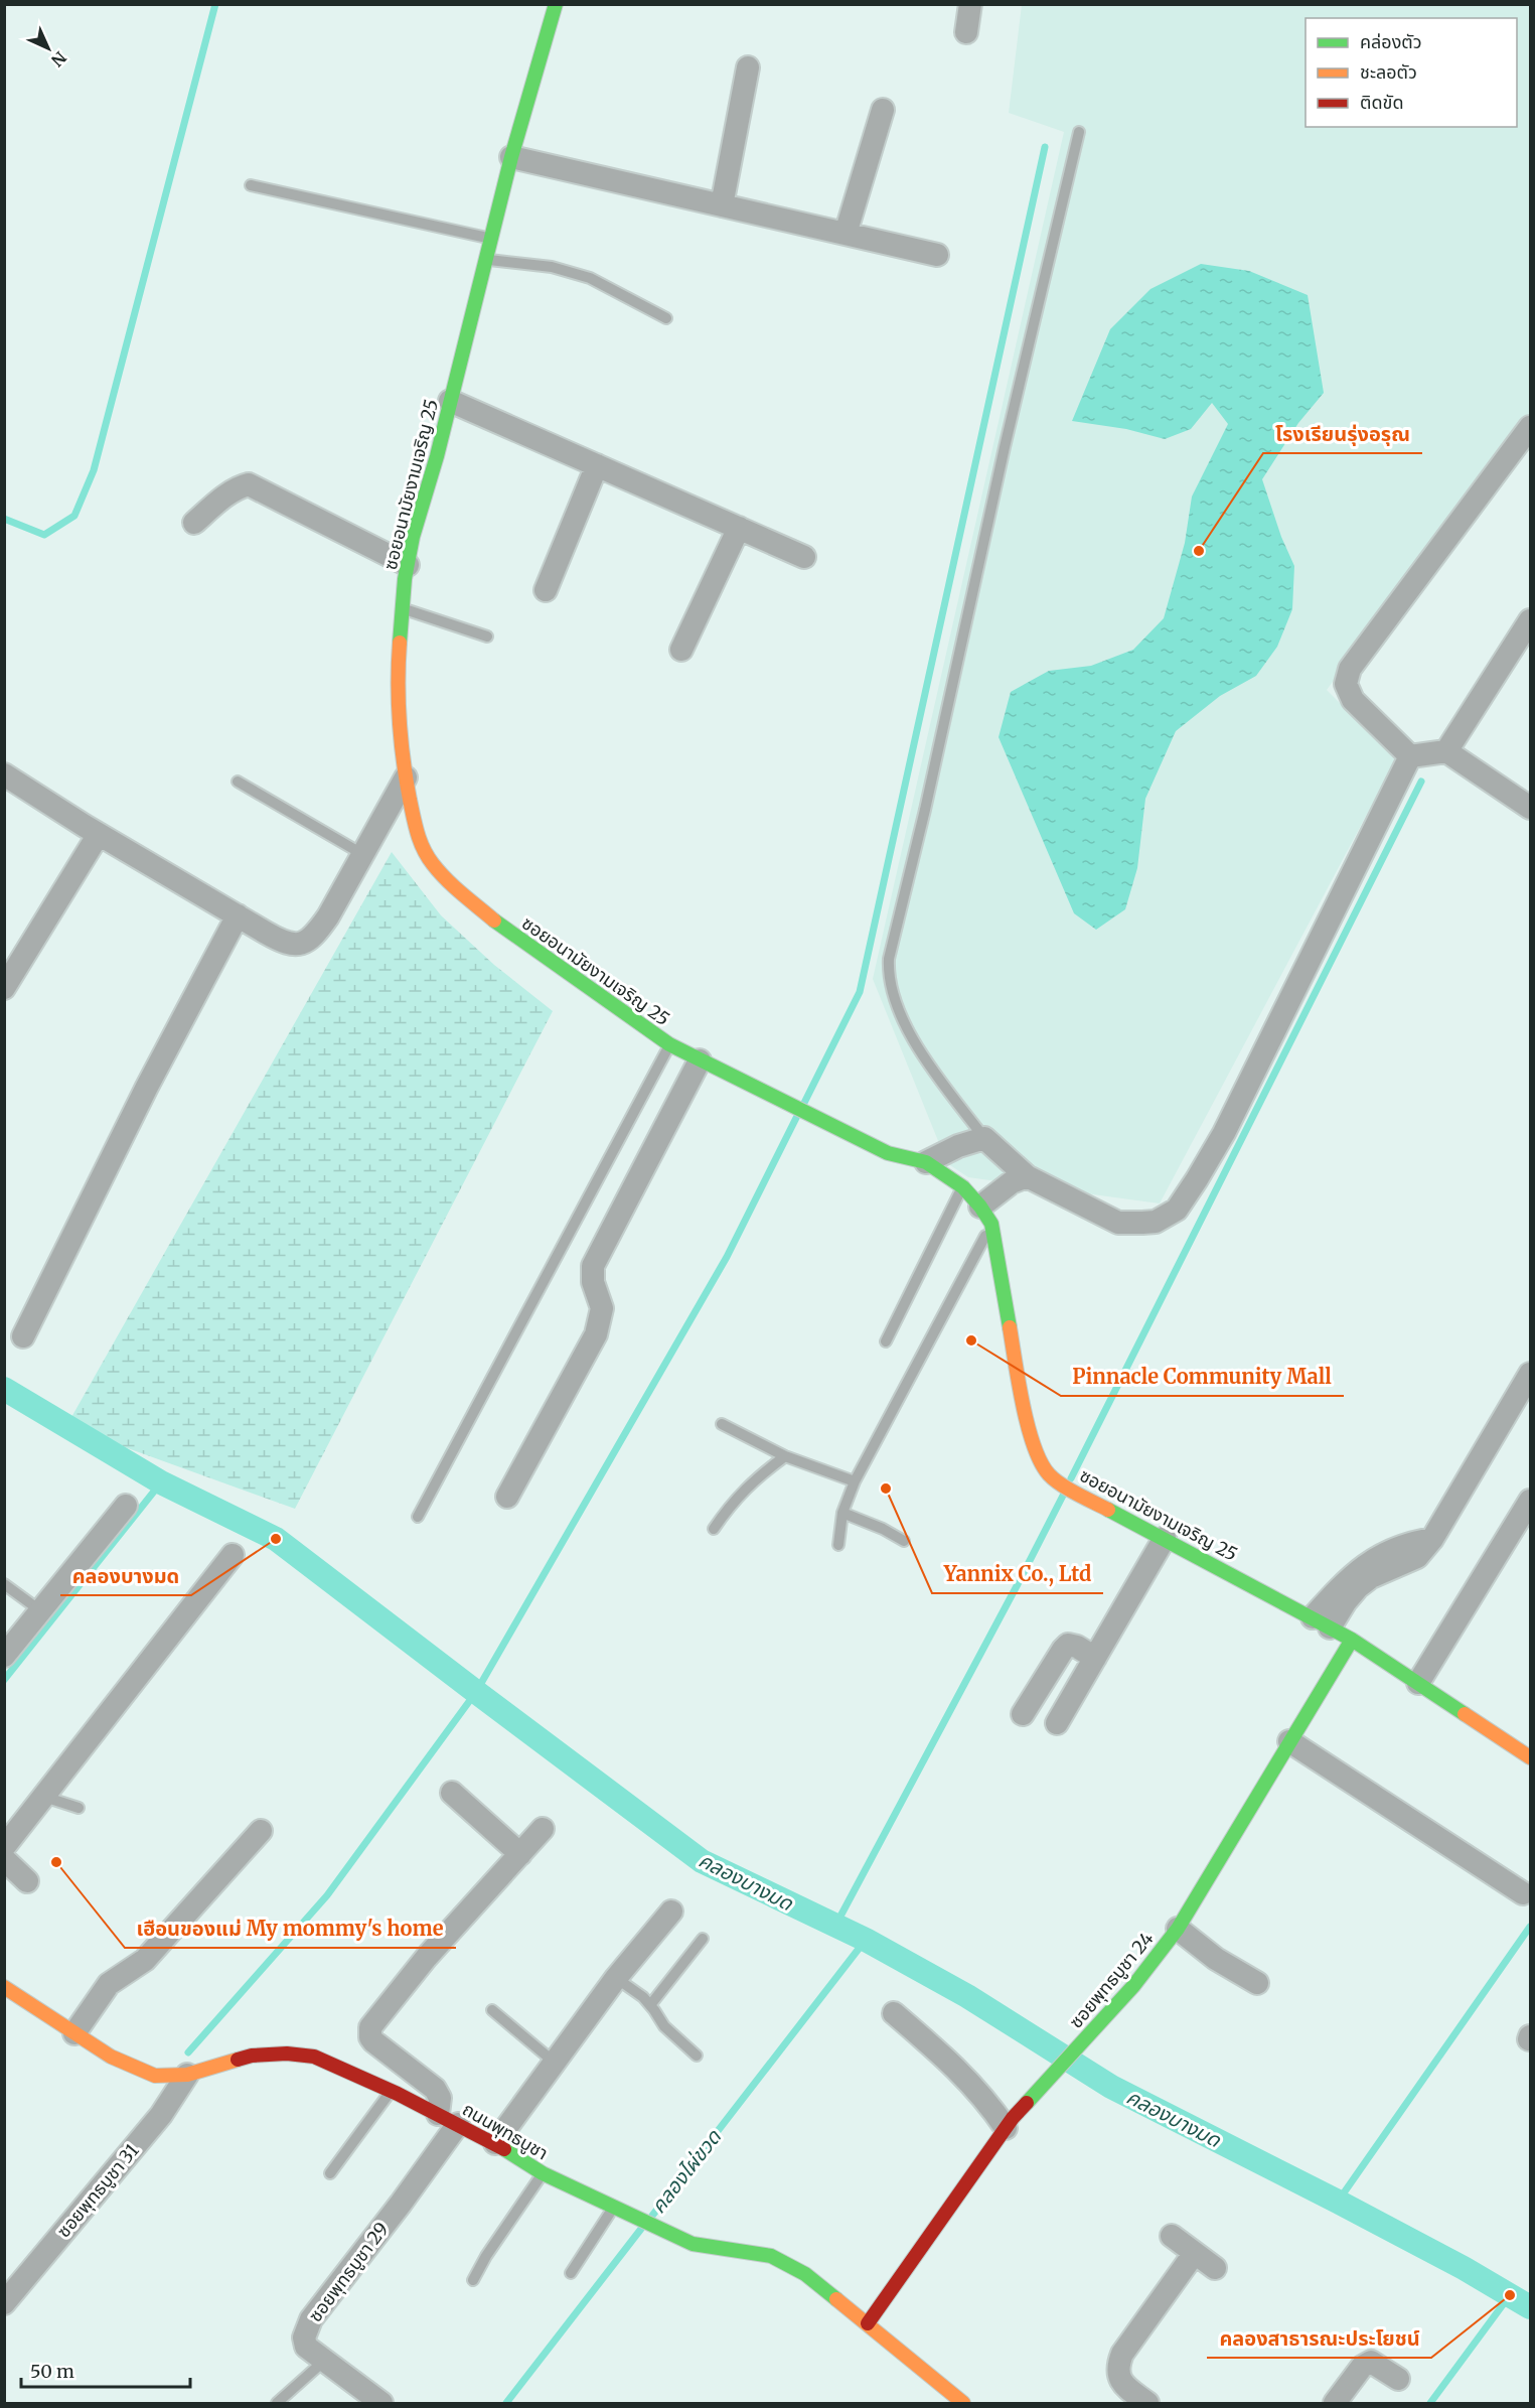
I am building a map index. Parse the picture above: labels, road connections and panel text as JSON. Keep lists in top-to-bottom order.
{
  "streets": {
    "street": [
      "ซอยอนามัยงามเจริญ 25",
      "ซอยพุทธบูชา 24",
      "ถนนพุทธบูชา",
      "ซอยพุทธบูชา 31",
      "ซอยพุทธบูชา 29"
    ]
  },
  "crossings": [
    ["ซอยอนามัยงามเจริญ 25", "ซอยพุทธบูชา 24"],
    ["ซอยพุทธบูชา 24", "ถนนพุทธบูชา"],
    ["ถนนพุทธบูชา", "ซอยพุทธบูชา 31"],
    ["ถนนพุทธบูชา", "ซอยพุทธบูชา 29"]
  ],
  "water": ["คลองบางมด", "คลองไผ่ขวด"],
  "places": [
    "โรงเรียนรุ่งอรุณ",
    "Pinnacle Community Mall",
    "Yannix Co., Ltd",
    "คลองบางมด",
    "เฮือนของแม่ My mommy's home",
    "คลองสาธารณะประโยชน์"
  ],
  "legend": ["คล่องตัว", "ชะลอตัว", "ติดขัด"],
  "scale_bar": "50 m",
  "north": "bottom right"
}
